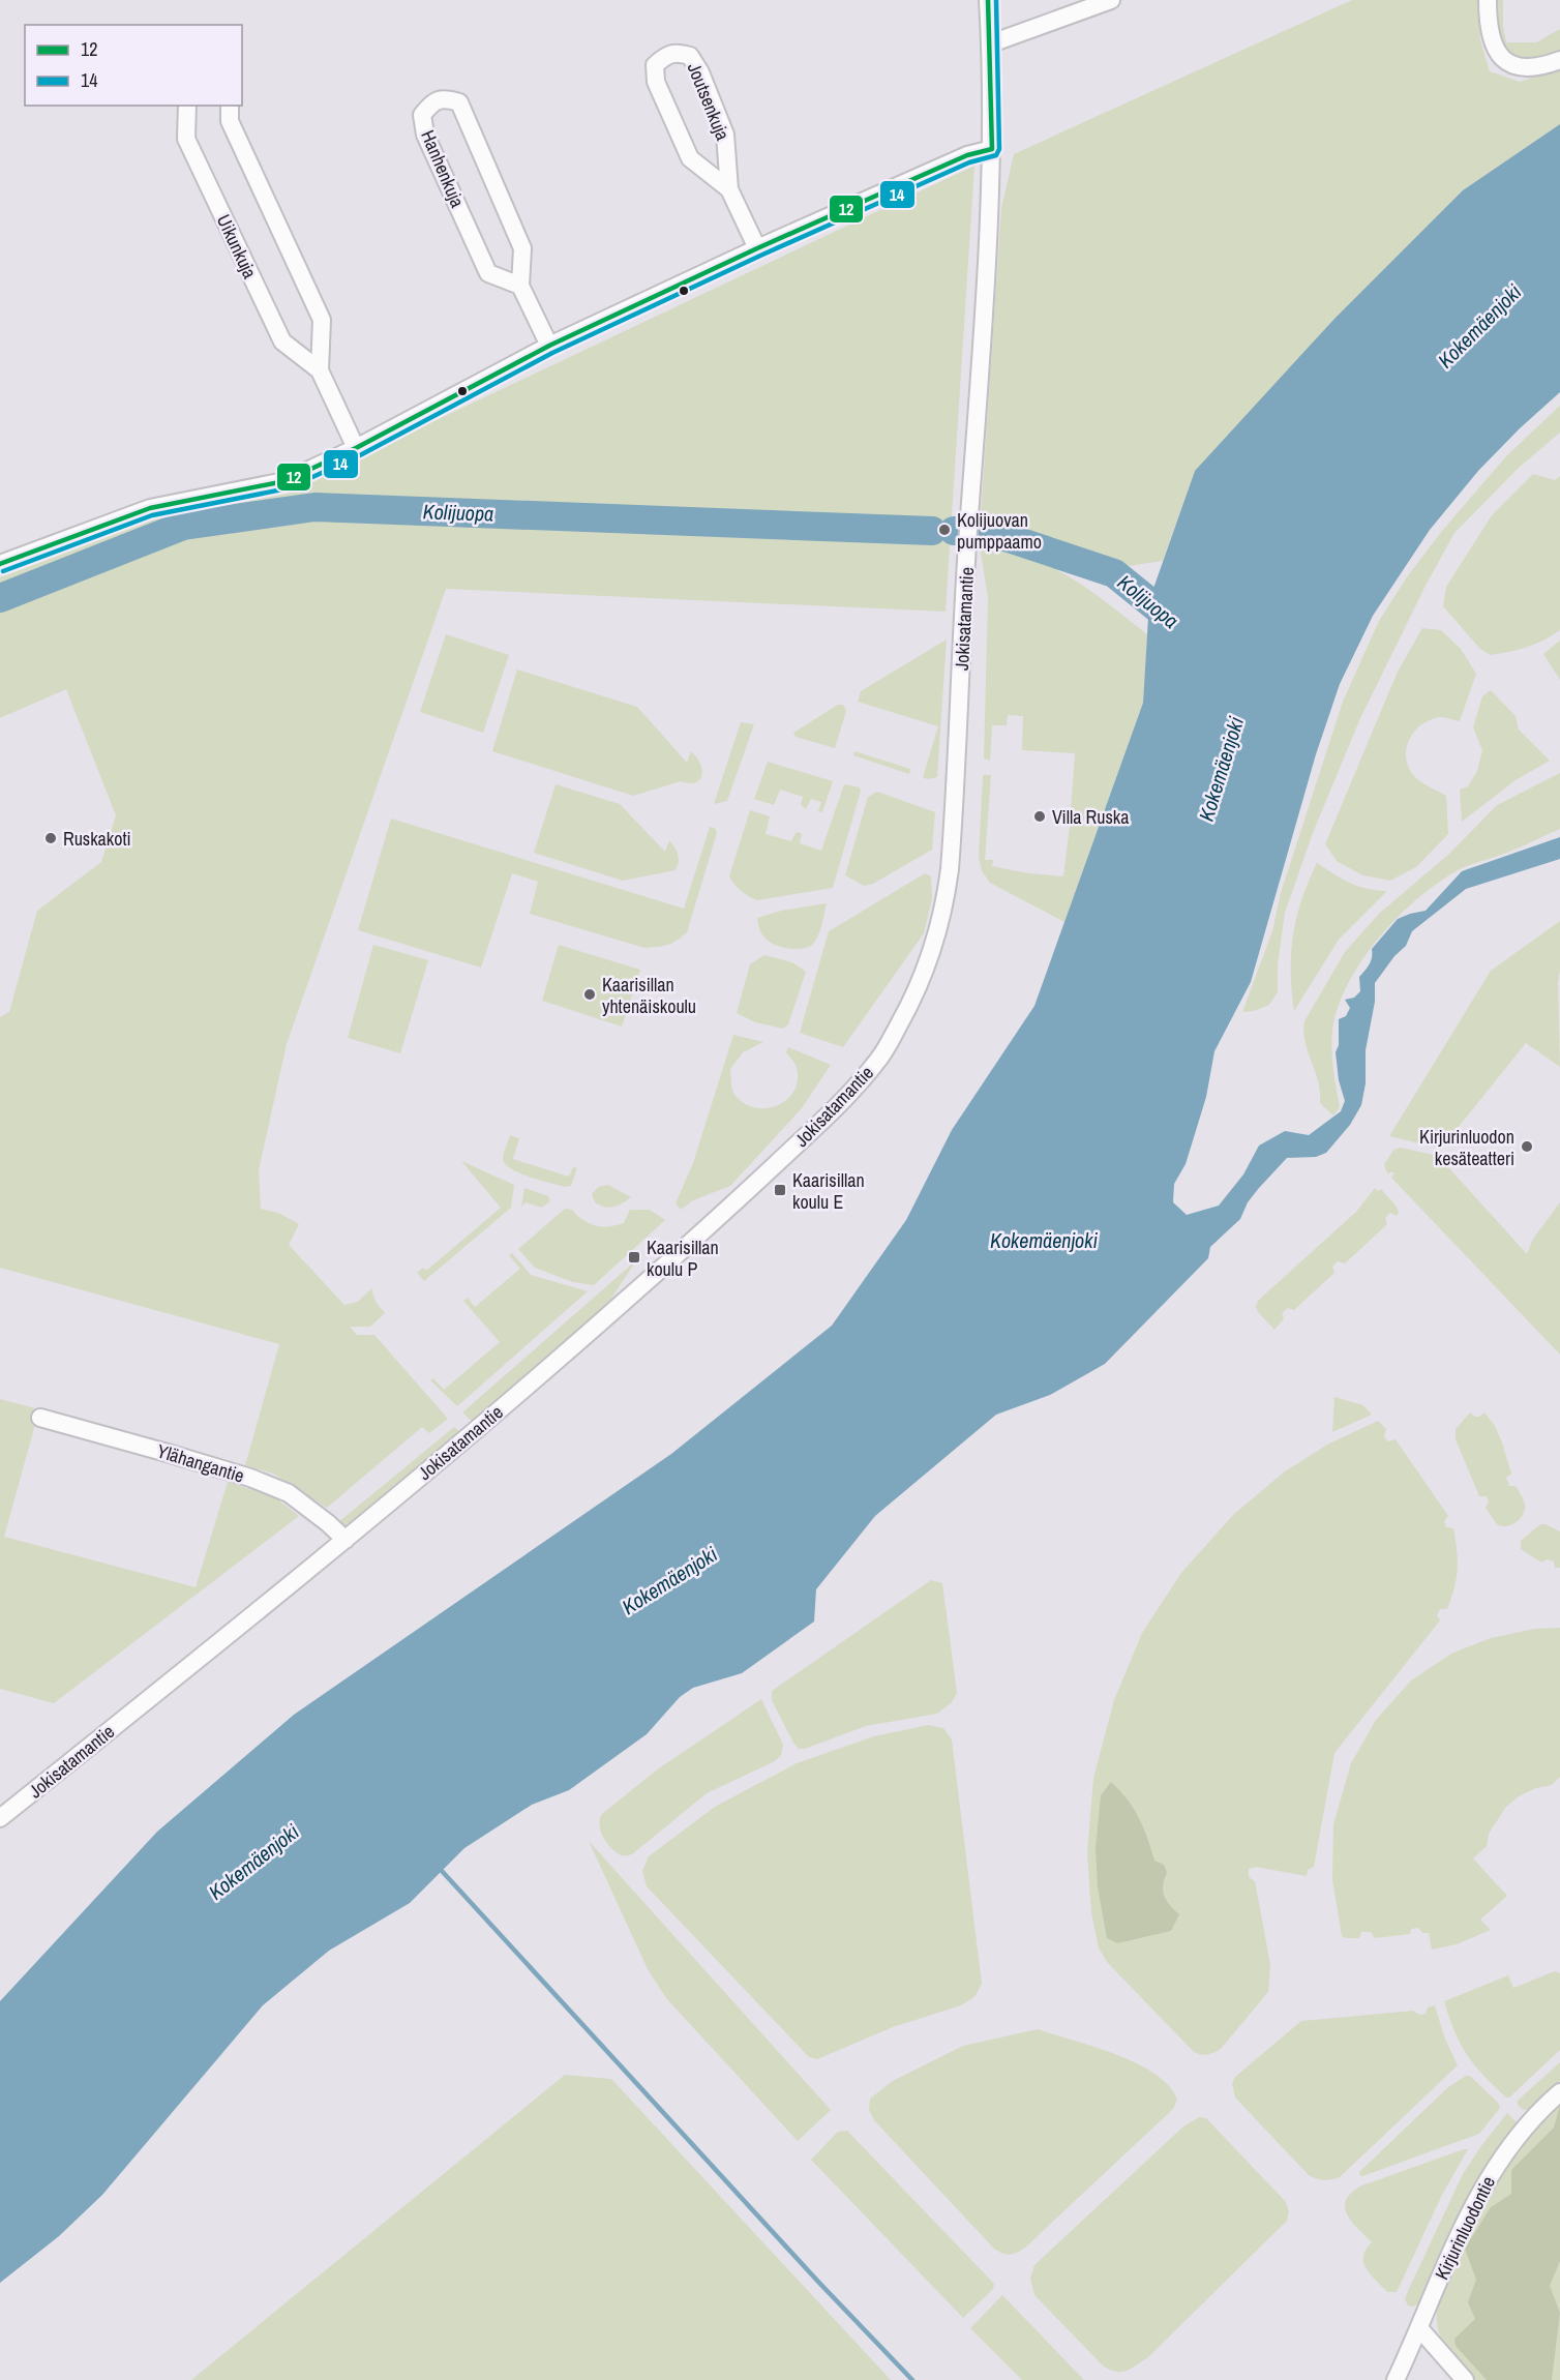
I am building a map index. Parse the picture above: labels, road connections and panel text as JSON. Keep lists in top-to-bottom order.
{
  "streets": {
    "street": [
      "Joutsenkuja",
      "Hanhenkuja",
      "Uikunkuja",
      "Jokisatamantie",
      "Ylähangantie",
      "Kirjurinluodontie"
    ]
  },
  "crossings": [
    ["Jokisatamantie", "Ylähangantie"]
  ],
  "water": ["Kokemäenjoki", "Kolijuopa"],
  "places": {
    "other": [
      "Kolijuovan pumppaamo",
      "Villa Ruska",
      "Ruskakoti",
      "Kaarisillan yhtenäiskoulu",
      "Kirjurinluodon kesäteatteri"
    ],
    "transit": ["Kaarisillan koulu E", "Kaarisillan koulu P"]
  },
  "lines": ["transit line 12", "transit line 14"],
  "legend": ["12", "14"]
}
